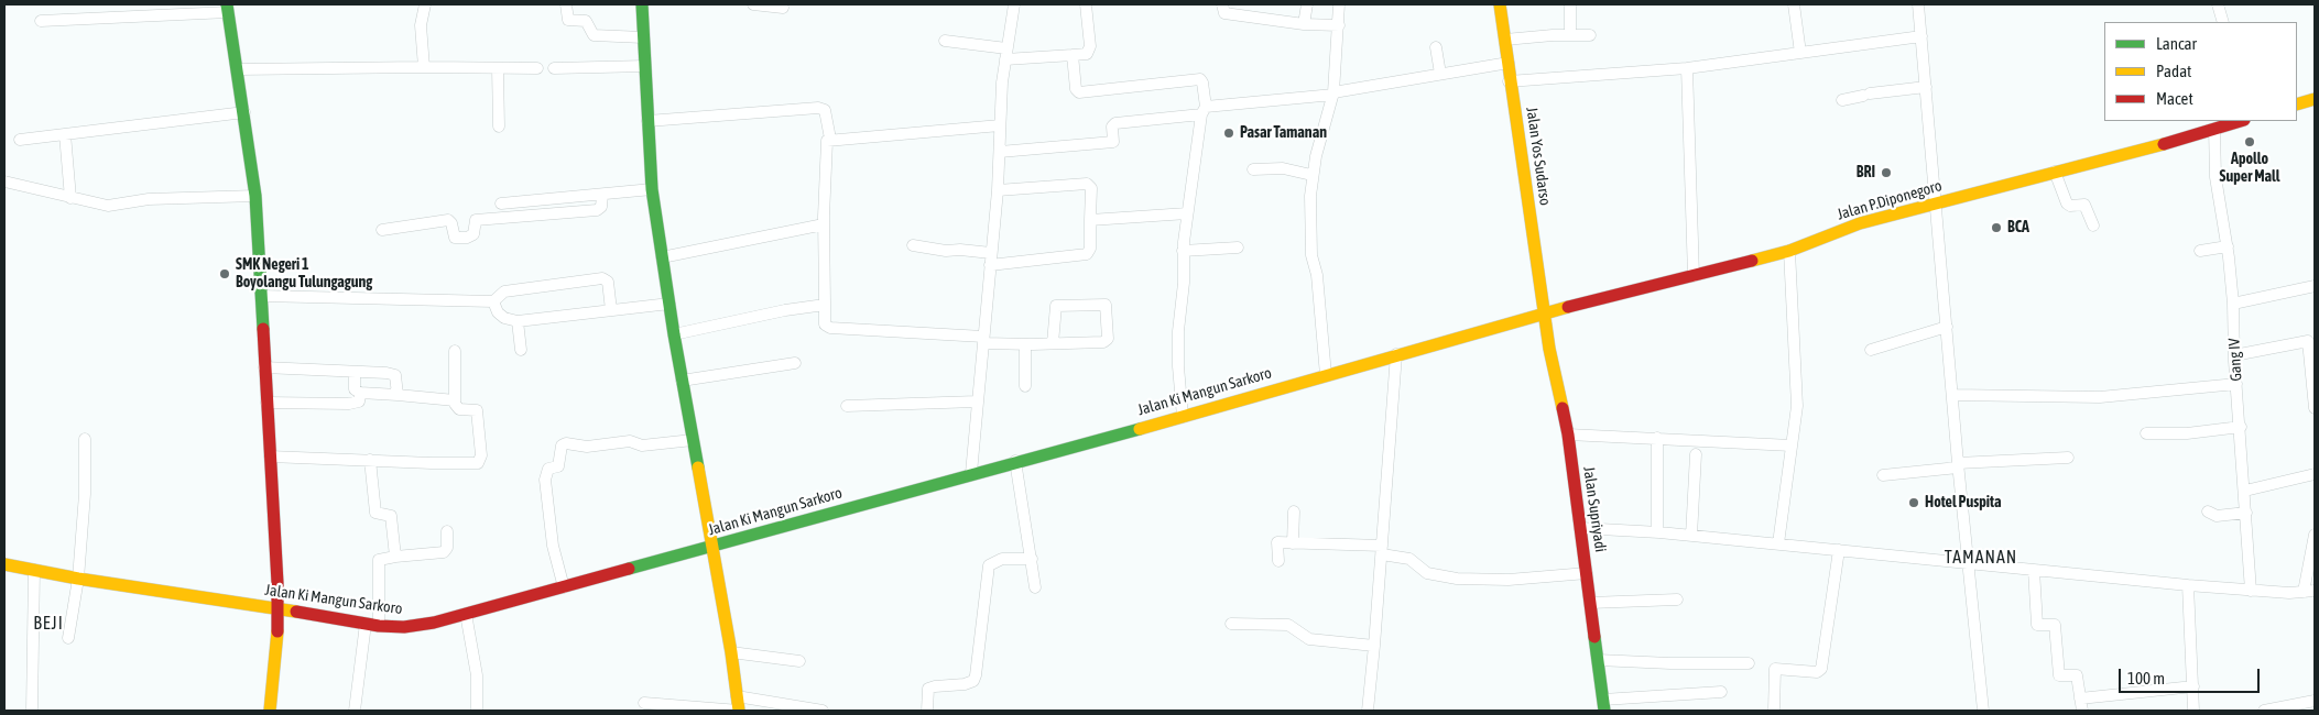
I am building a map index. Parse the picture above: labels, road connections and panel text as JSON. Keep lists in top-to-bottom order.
{
  "streets": {
    "main road": [
      "Jalan Yos Sudarso",
      "Jalan P.Diponegoro",
      "Jalan Ki Mangun Sarkoro",
      "Jalan Supriyadi"
    ],
    "street": ["Gang IV"]
  },
  "crossings": [
    ["Jalan Yos Sudarso", "Jalan P.Diponegoro"],
    ["Jalan Yos Sudarso", "Jalan Ki Mangun Sarkoro"],
    ["Jalan Yos Sudarso", "Jalan Supriyadi"],
    ["Jalan P.Diponegoro", "Gang IV"],
    ["Jalan P.Diponegoro", "Jalan Ki Mangun Sarkoro"],
    ["Jalan P.Diponegoro", "Jalan Supriyadi"],
    ["Jalan Ki Mangun Sarkoro", "Jalan Supriyadi"]
  ],
  "districts": ["TAMANAN", "BEJI"],
  "places": [
    "Pasar Tamanan",
    "Apollo Super Mall",
    "BRI",
    "BCA",
    "SMK Negeri 1 Boyolangu Tulungagung",
    "Hotel Puspita"
  ],
  "legend": ["Lancar", "Padat", "Macet"],
  "scale_bar": "100 m"
}
